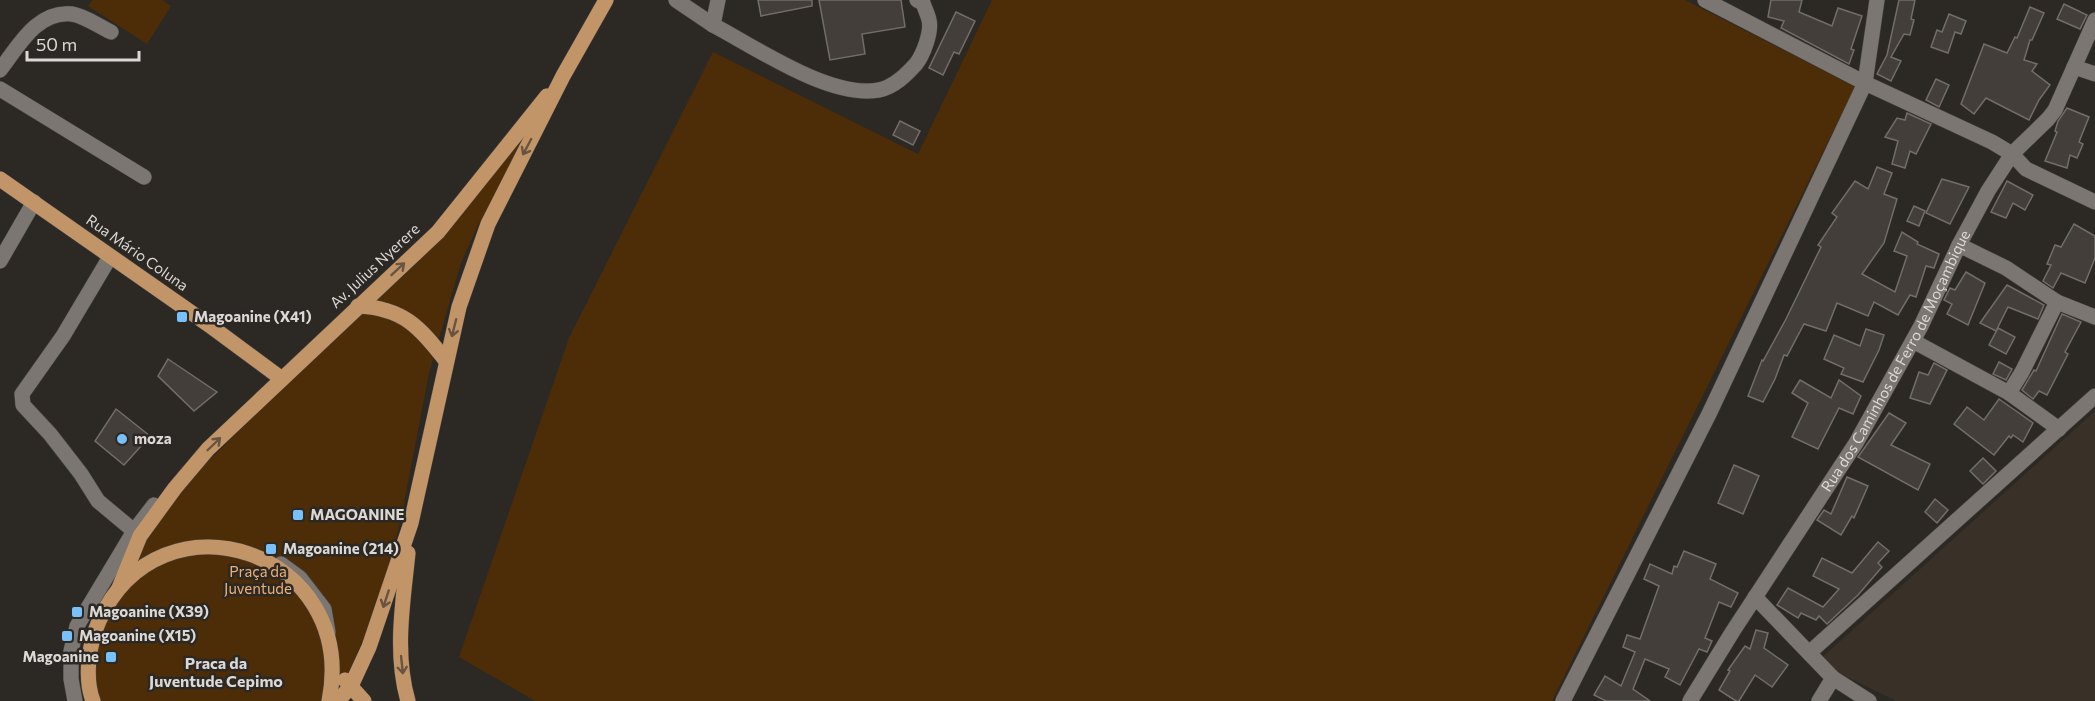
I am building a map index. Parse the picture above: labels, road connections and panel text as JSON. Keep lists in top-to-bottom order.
{
  "streets": {
    "main road": ["Rua Mário Coluna", "Av. Julius Nyerere"],
    "street": ["Rua dos Caminhos de Ferro de Moçambique"]
  },
  "crossings": [
    ["Rua Mário Coluna", "Av. Julius Nyerere"]
  ],
  "districts": ["Praca da Juventude Cepimo"],
  "parks": ["Praça da Juventude"],
  "places": {
    "transit": [
      "Magoanine (X41)",
      "MAGOANINE",
      "Magoanine (214)",
      "Magoanine (X39)",
      "Magoanine (X15)",
      "Magoanine"
    ],
    "other": ["moza"]
  },
  "scale_bar": "50 m"
}
